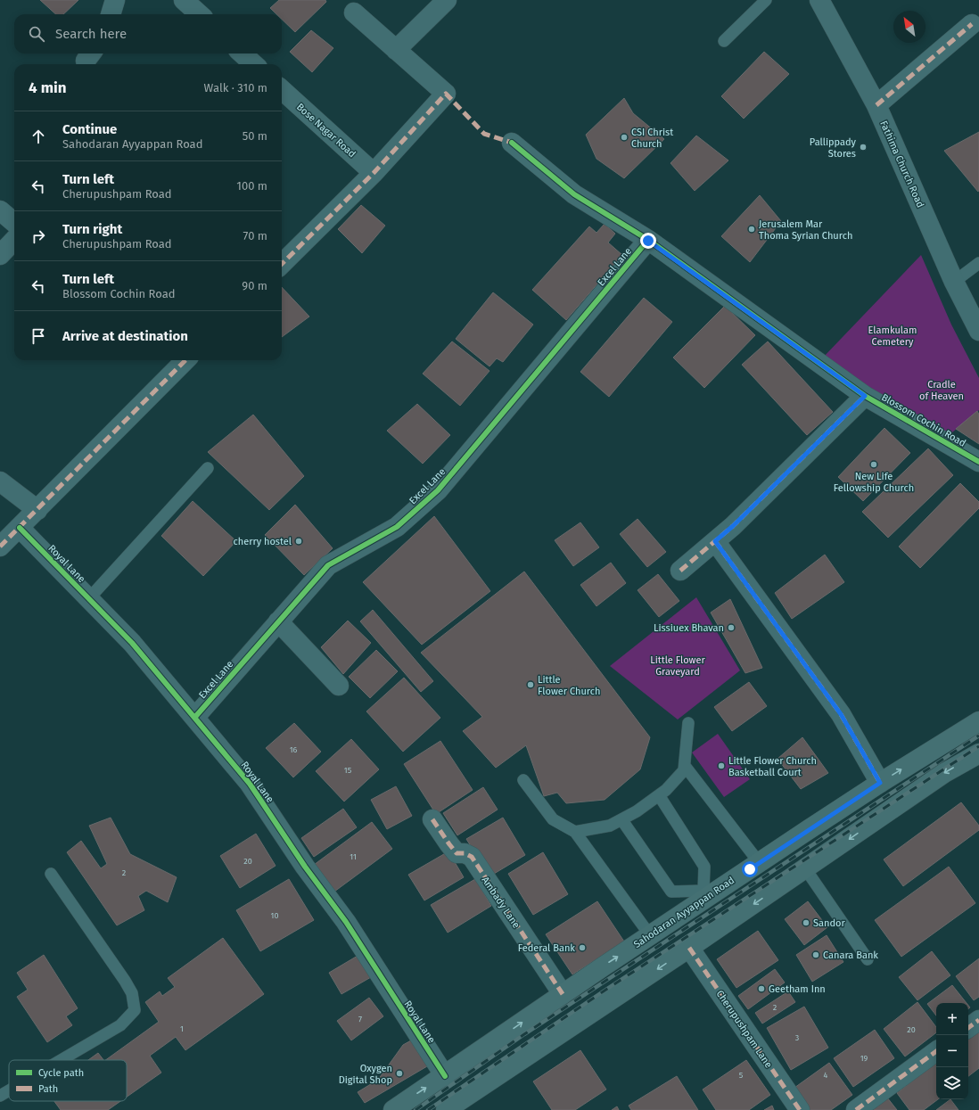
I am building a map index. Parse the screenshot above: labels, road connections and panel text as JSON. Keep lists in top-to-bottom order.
{
  "streets": {
    "main road": ["Sahodaran Ayyappan Road"],
    "street": [
      "Bose Nagar Road",
      "Fathima Church Road",
      "Excel Lane",
      "Blossom Cochin Road",
      "Royal Lane",
      "Ambady Lane",
      "Cherupushpam Lane"
    ]
  },
  "crossings": [
    ["Excel Lane", "Blossom Cochin Road"],
    ["Excel Lane", "Royal Lane"],
    ["Royal Lane", "Sahodaran Ayyappan Road"],
    ["Ambady Lane", "Sahodaran Ayyappan Road"]
  ],
  "parks": ["Elamkulam Cemetery", "Cradle of Heaven", "Little Flower Graveyard"],
  "places": [
    "CSI Christ Church",
    "Pallippady Stores",
    "Jerusalem Mar Thoma Syrian Church",
    "New Life Fellowship Church",
    "cherry hostel",
    "Lissiuex Bhavan",
    "Little Flower Church",
    "Little Flower Church Basketball Court",
    "Sandor",
    "Federal Bank",
    "Canara Bank",
    "Geetham Inn",
    "Oxygen Digital Shop"
  ],
  "house_numbers": [
    "16",
    "15",
    "11",
    "20",
    "2",
    "10",
    "2",
    "7",
    "1",
    "20",
    "3",
    "19",
    "5",
    "4"
  ],
  "legend": ["Cycle path", "Path"],
  "north": "top left",
  "page": {
    "search": "Search here",
    "heading": ["4 min", "Walk · 310 m"],
    "list": [
      ["Continue", "Sahodaran Ayyappan Road", "50 m"],
      ["Turn left", "Cherupushpam Road", "100 m"],
      ["Turn right", "Cherupushpam Road", "70 m"],
      ["Turn left", "Blossom Cochin Road", "90 m"],
      "Arrive at destination"
    ],
    "map_buttons": ["+", "−"]
  }
}
